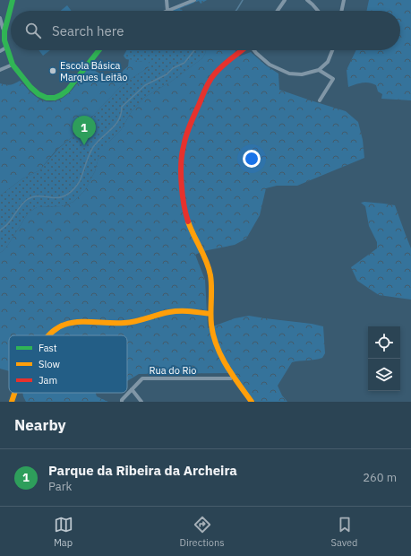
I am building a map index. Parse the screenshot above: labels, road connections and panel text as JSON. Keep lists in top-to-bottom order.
{
  "streets": {
    "street": ["Rua do Rio"]
  },
  "places": ["Escola Básica Marques Leitão"],
  "legend": ["Fast", "Slow", "Jam"],
  "page": {
    "search": "Search here",
    "pins": "1",
    "heading": "Nearby",
    "list": [
      {
        "mark": "1",
        "name": "Parque da Ribeira da Archeira",
        "note": "Park",
        "value": "260 m"
      }
    ],
    "nav": ["Map", "Directions", "Saved"]
  }
}
